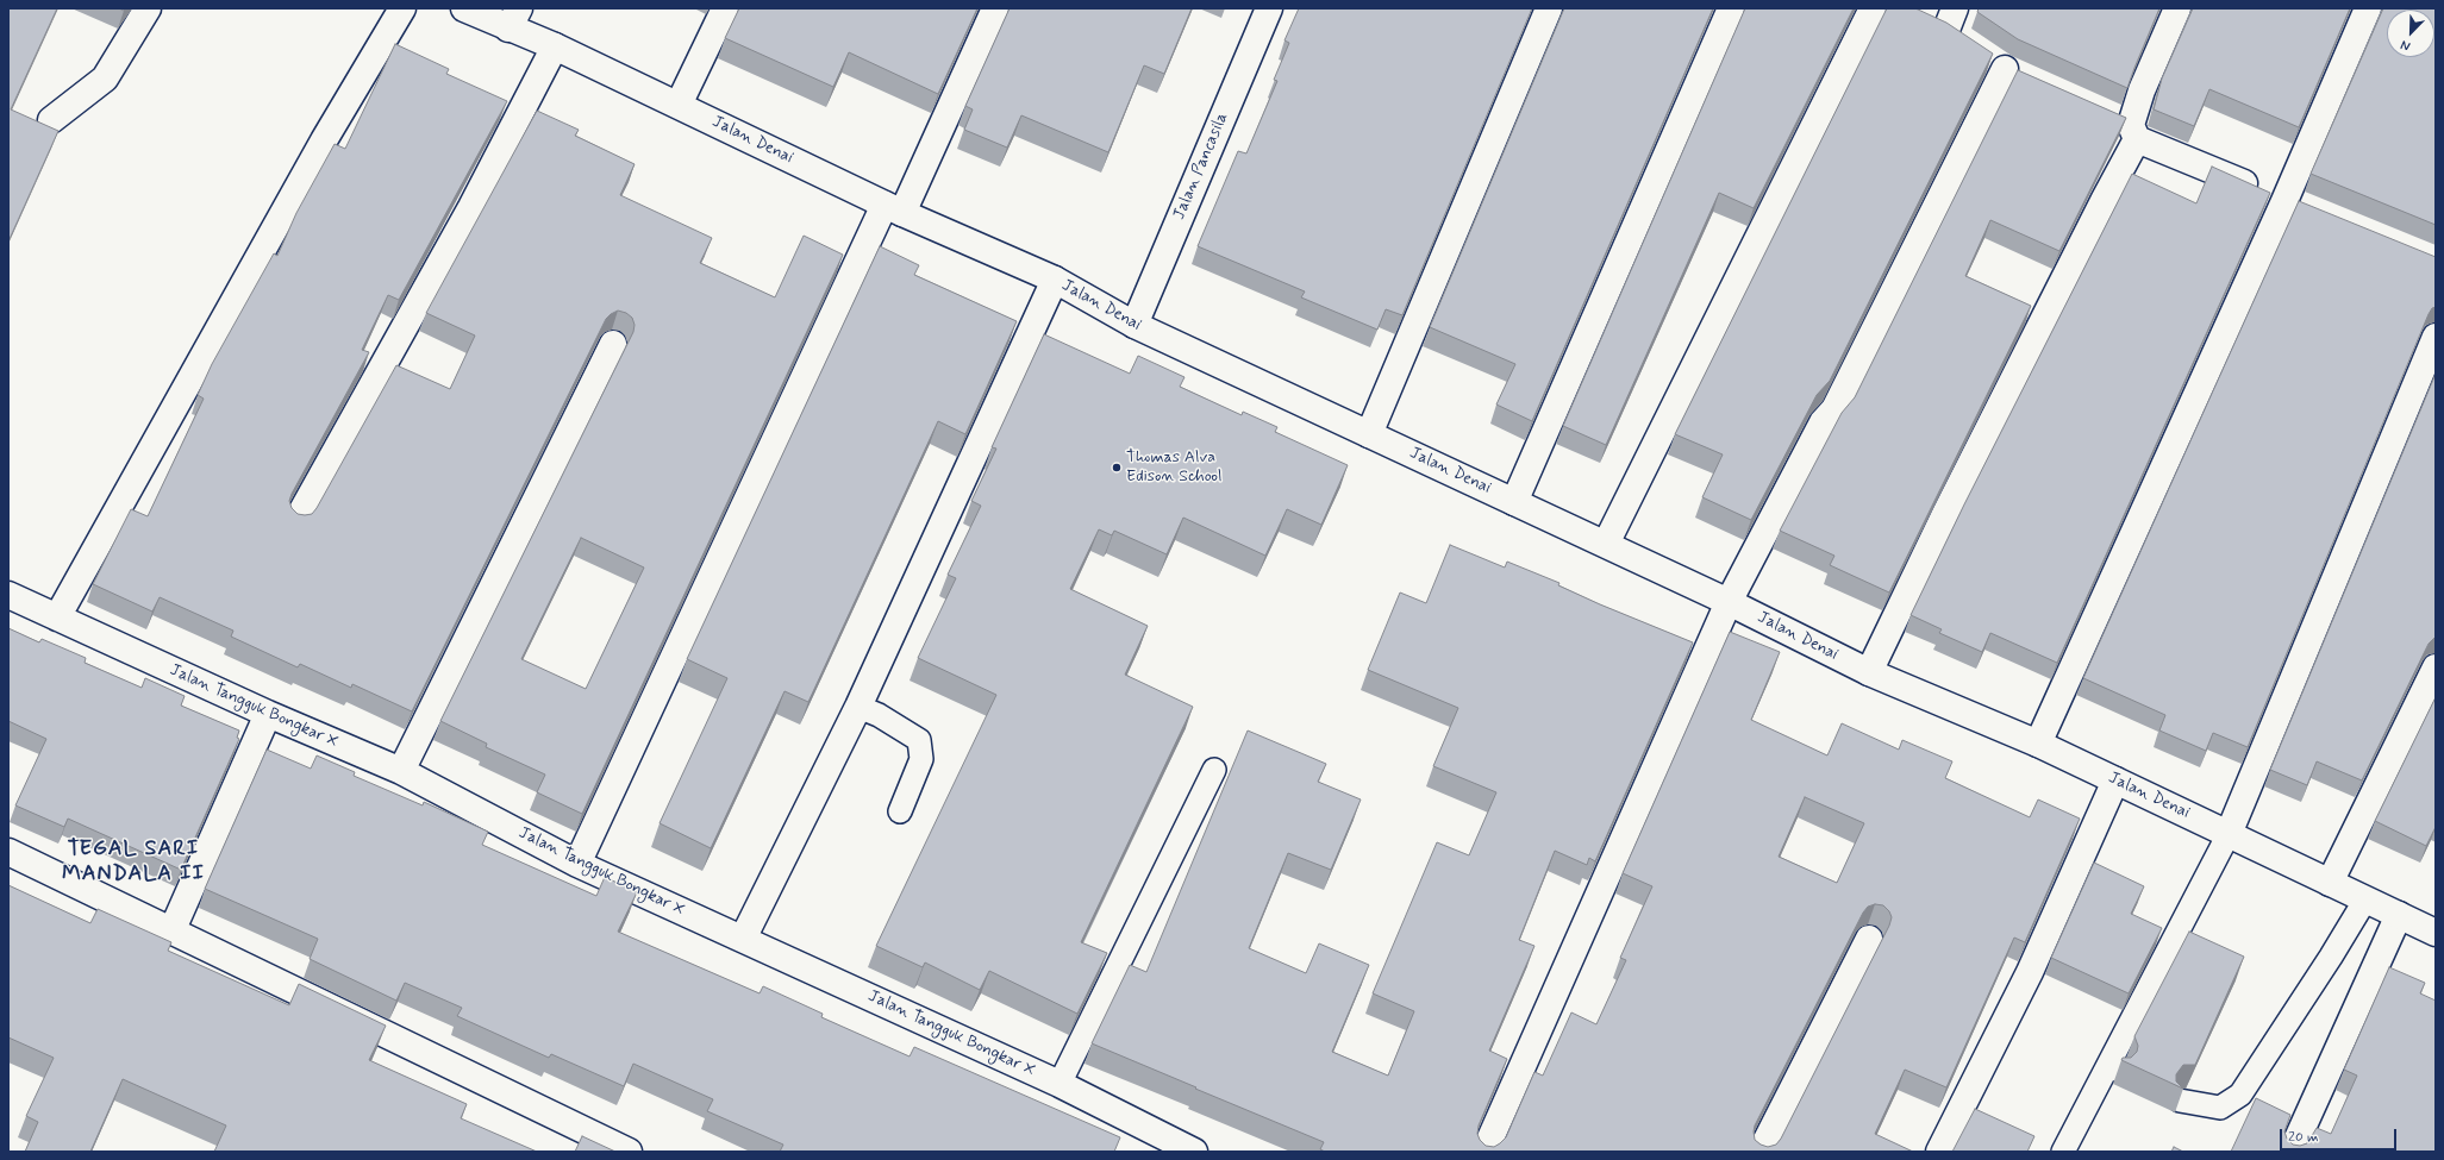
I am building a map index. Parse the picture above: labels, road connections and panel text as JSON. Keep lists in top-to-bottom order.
{
  "streets": {
    "street": ["Jalan Denai", "Jalan Pancasila", "Jalan Tangguk Bongkar X"]
  },
  "crossings": [
    ["Jalan Denai", "Jalan Pancasila"]
  ],
  "districts": ["TEGAL SARI MANDALA II"],
  "places": ["Thomas Alva Edison School"],
  "scale_bar": "20 m",
  "north": "bottom left"
}
